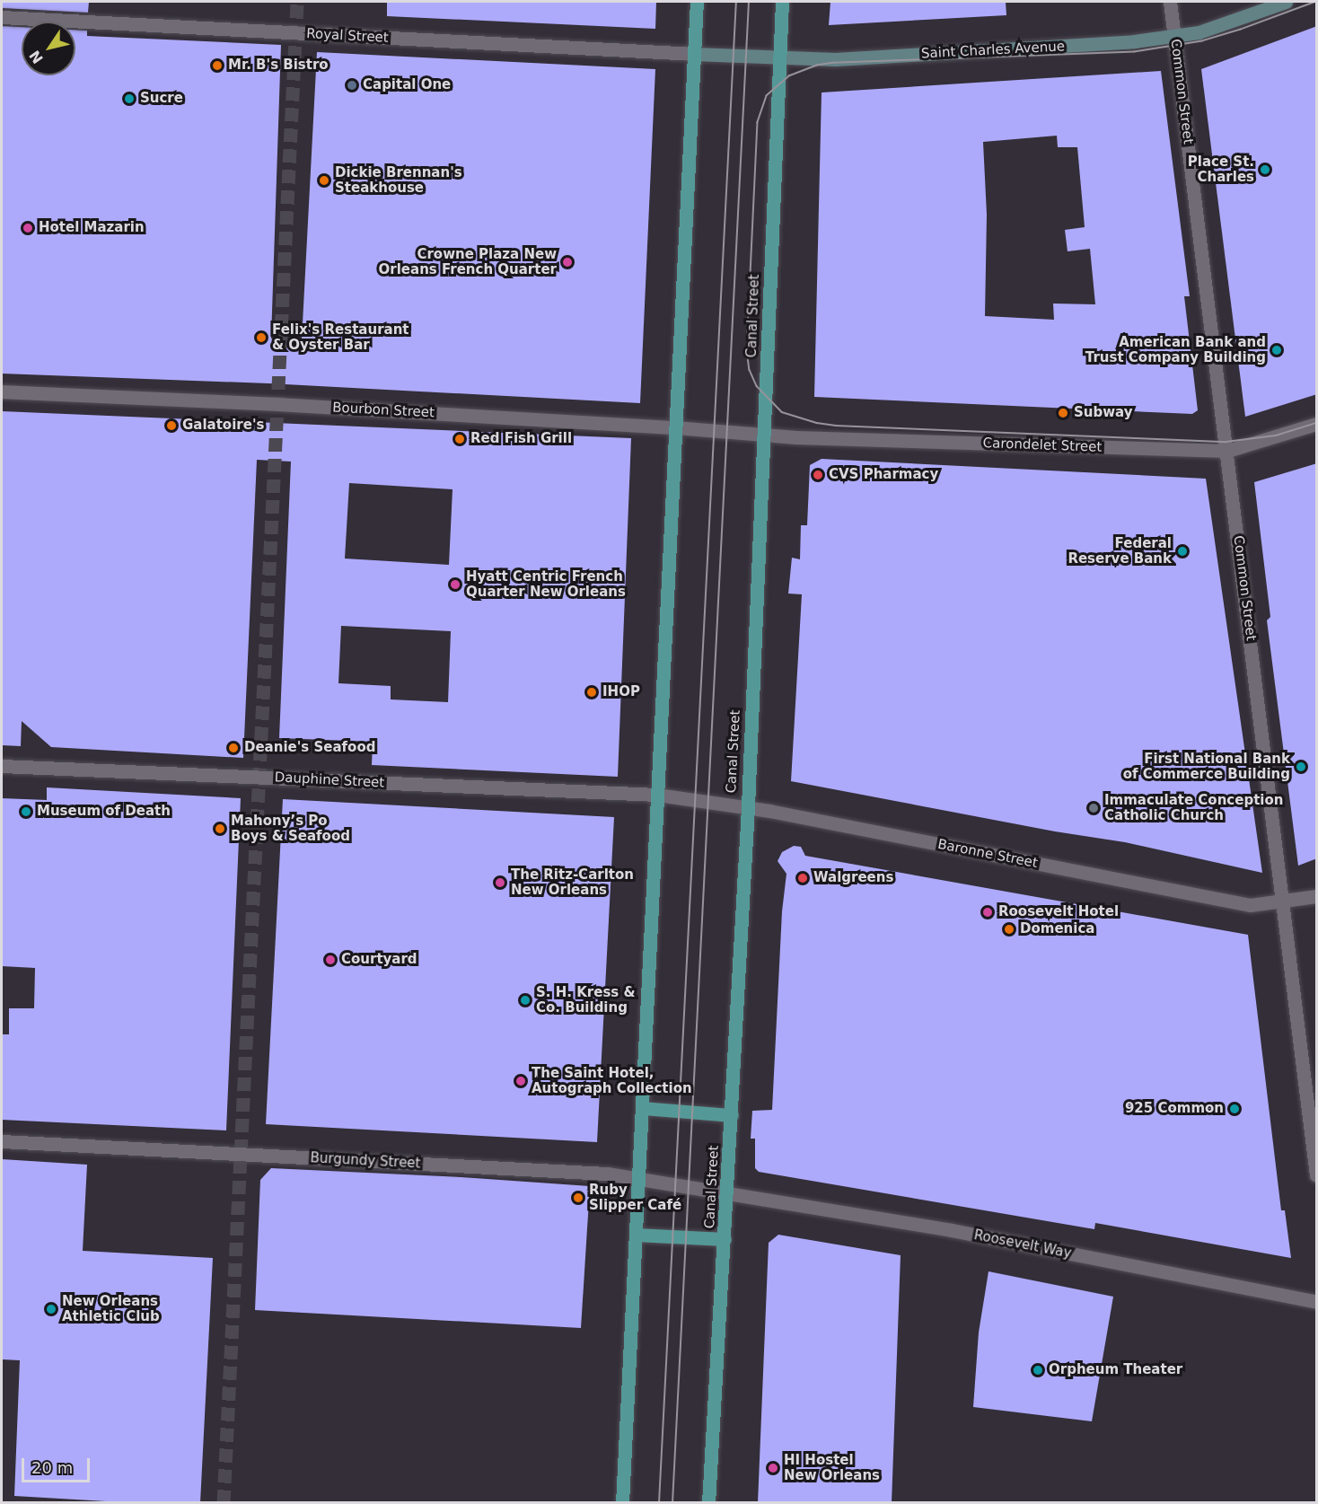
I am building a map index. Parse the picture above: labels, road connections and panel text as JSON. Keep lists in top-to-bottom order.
{
  "streets": {
    "main road": ["Canal Street"],
    "street": [
      "Royal Street",
      "Saint Charles Avenue",
      "Common Street",
      "Bourbon Street",
      "Carondelet Street",
      "Dauphine Street",
      "Baronne Street",
      "Burgundy Street",
      "Roosevelt Way"
    ]
  },
  "crossings": [
    ["Royal Street", "Saint Charles Avenue"],
    ["Saint Charles Avenue", "Common Street"],
    ["Saint Charles Avenue", "Canal Street"],
    ["Common Street", "Carondelet Street"],
    ["Common Street", "Baronne Street"],
    ["Canal Street", "Bourbon Street"],
    ["Canal Street", "Carondelet Street"],
    ["Canal Street", "Baronne Street"],
    ["Canal Street", "Burgundy Street"],
    ["Canal Street", "Roosevelt Way"],
    ["Bourbon Street", "Carondelet Street"],
    ["Dauphine Street", "Baronne Street"],
    ["Burgundy Street", "Roosevelt Way"]
  ],
  "places": [
    "Mr. B's Bistro",
    "Capital One",
    "Sucre",
    "Place St. Charles",
    "Dickie Brennan's Steakhouse",
    "Hotel Mazarin",
    "Crowne Plaza New Orleans French Quarter",
    "Felix's Restaurant & Oyster Bar",
    "American Bank and Trust Company Building",
    "Subway",
    "Galatoire's",
    "Red Fish Grill",
    "CVS Pharmacy",
    "Federal Reserve Bank",
    "Hyatt Centric French Quarter New Orleans",
    "IHOP",
    "Deanie's Seafood",
    "First National Bank of Commerce Building",
    "Immaculate Conception Catholic Church",
    "Museum of Death",
    "Mahony’s Po Boys & Seafood",
    "Walgreens",
    "The Ritz-Carlton New Orleans",
    "Roosevelt Hotel",
    "Domenica",
    "Courtyard",
    "S. H. Kress & Co. Building",
    "The Saint Hotel, Autograph Collection",
    "925 Common",
    "Ruby Slipper Café",
    "New Orleans Athletic Club",
    "Orpheum Theater",
    "HI Hostel New Orleans"
  ],
  "scale_bar": "20 m",
  "north": "bottom left"
}
